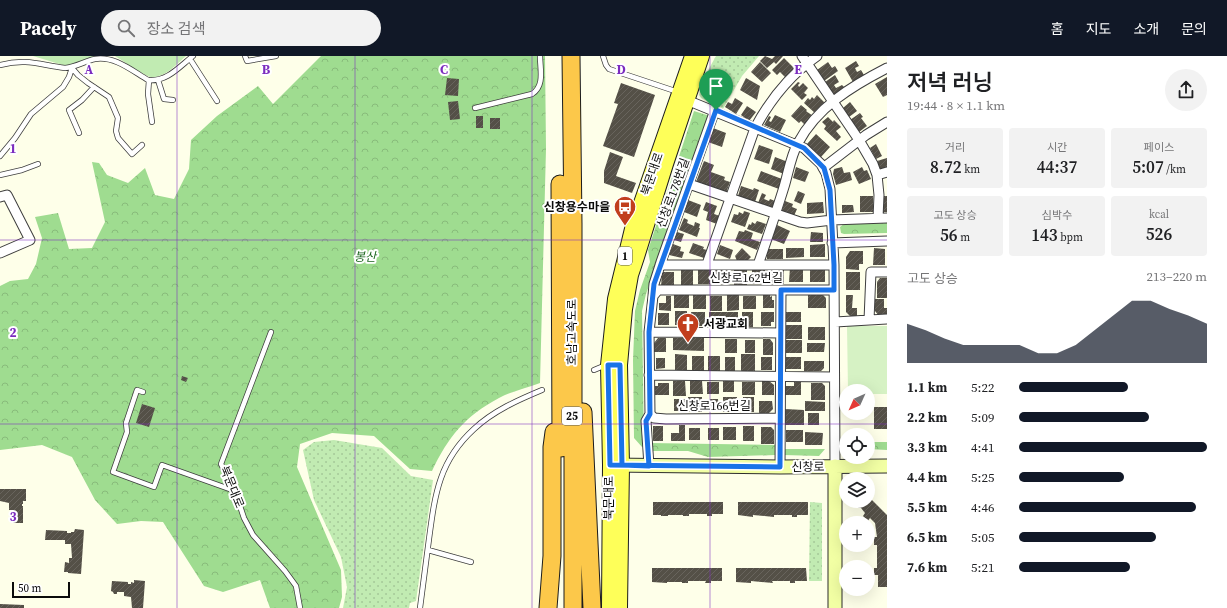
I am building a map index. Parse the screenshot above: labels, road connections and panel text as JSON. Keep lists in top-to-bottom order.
{
  "streets": {
    "highway": ["호남고속도로", "25"],
    "main road": ["북문대로", "1", "신창로"],
    "street": ["신창로178번길", "신창로162번길", "신창로166번길"]
  },
  "crossings": [
    ["북문대로", "신창로"],
    ["신창로178번길", "신창로162번길"],
    ["신창로178번길", "신창로166번길"],
    ["신창로178번길", "신창로"]
  ],
  "parks": ["봉산"],
  "places": {
    "bus stop": ["신창용수마을"],
    "church": ["서광교회"]
  },
  "scale_bar": "50 m",
  "north": "bottom left",
  "page": {
    "header": "Pacely",
    "search": "장소 검색",
    "nav": [
      "홈",
      "지도",
      "소개",
      "문의"
    ],
    "heading": ["저녁 러닝", "19:44 · 8 × 1.1 km"],
    "stats": [
      ["거리", "8.72 km"],
      ["시간", "44:37"],
      ["페이스", "5:07 /km"],
      ["고도 상승", "56 m"],
      ["심박수", "143 bpm"],
      ["kcal", "526"]
    ],
    "chart": ["고도 상승", "213–220 m"],
    "list": [
      {
        "name": "1.1 km",
        "note": "5:22"
      },
      {
        "name": "2.2 km",
        "note": "5:09"
      },
      {
        "name": "3.3 km",
        "note": "4:41"
      },
      {
        "name": "4.4 km",
        "note": "5:25"
      },
      {
        "name": "5.5 km",
        "note": "4:46"
      },
      {
        "name": "6.5 km",
        "note": "5:05"
      },
      {
        "name": "7.6 km",
        "note": "5:21"
      }
    ],
    "map_buttons": ["+", "−"],
    "scale": "50 m"
  },
  "grid": {
    "columns": [
      "A",
      "B",
      "C",
      "D",
      "E"
    ],
    "rows": ["1", "2", "3"]
  }
}
